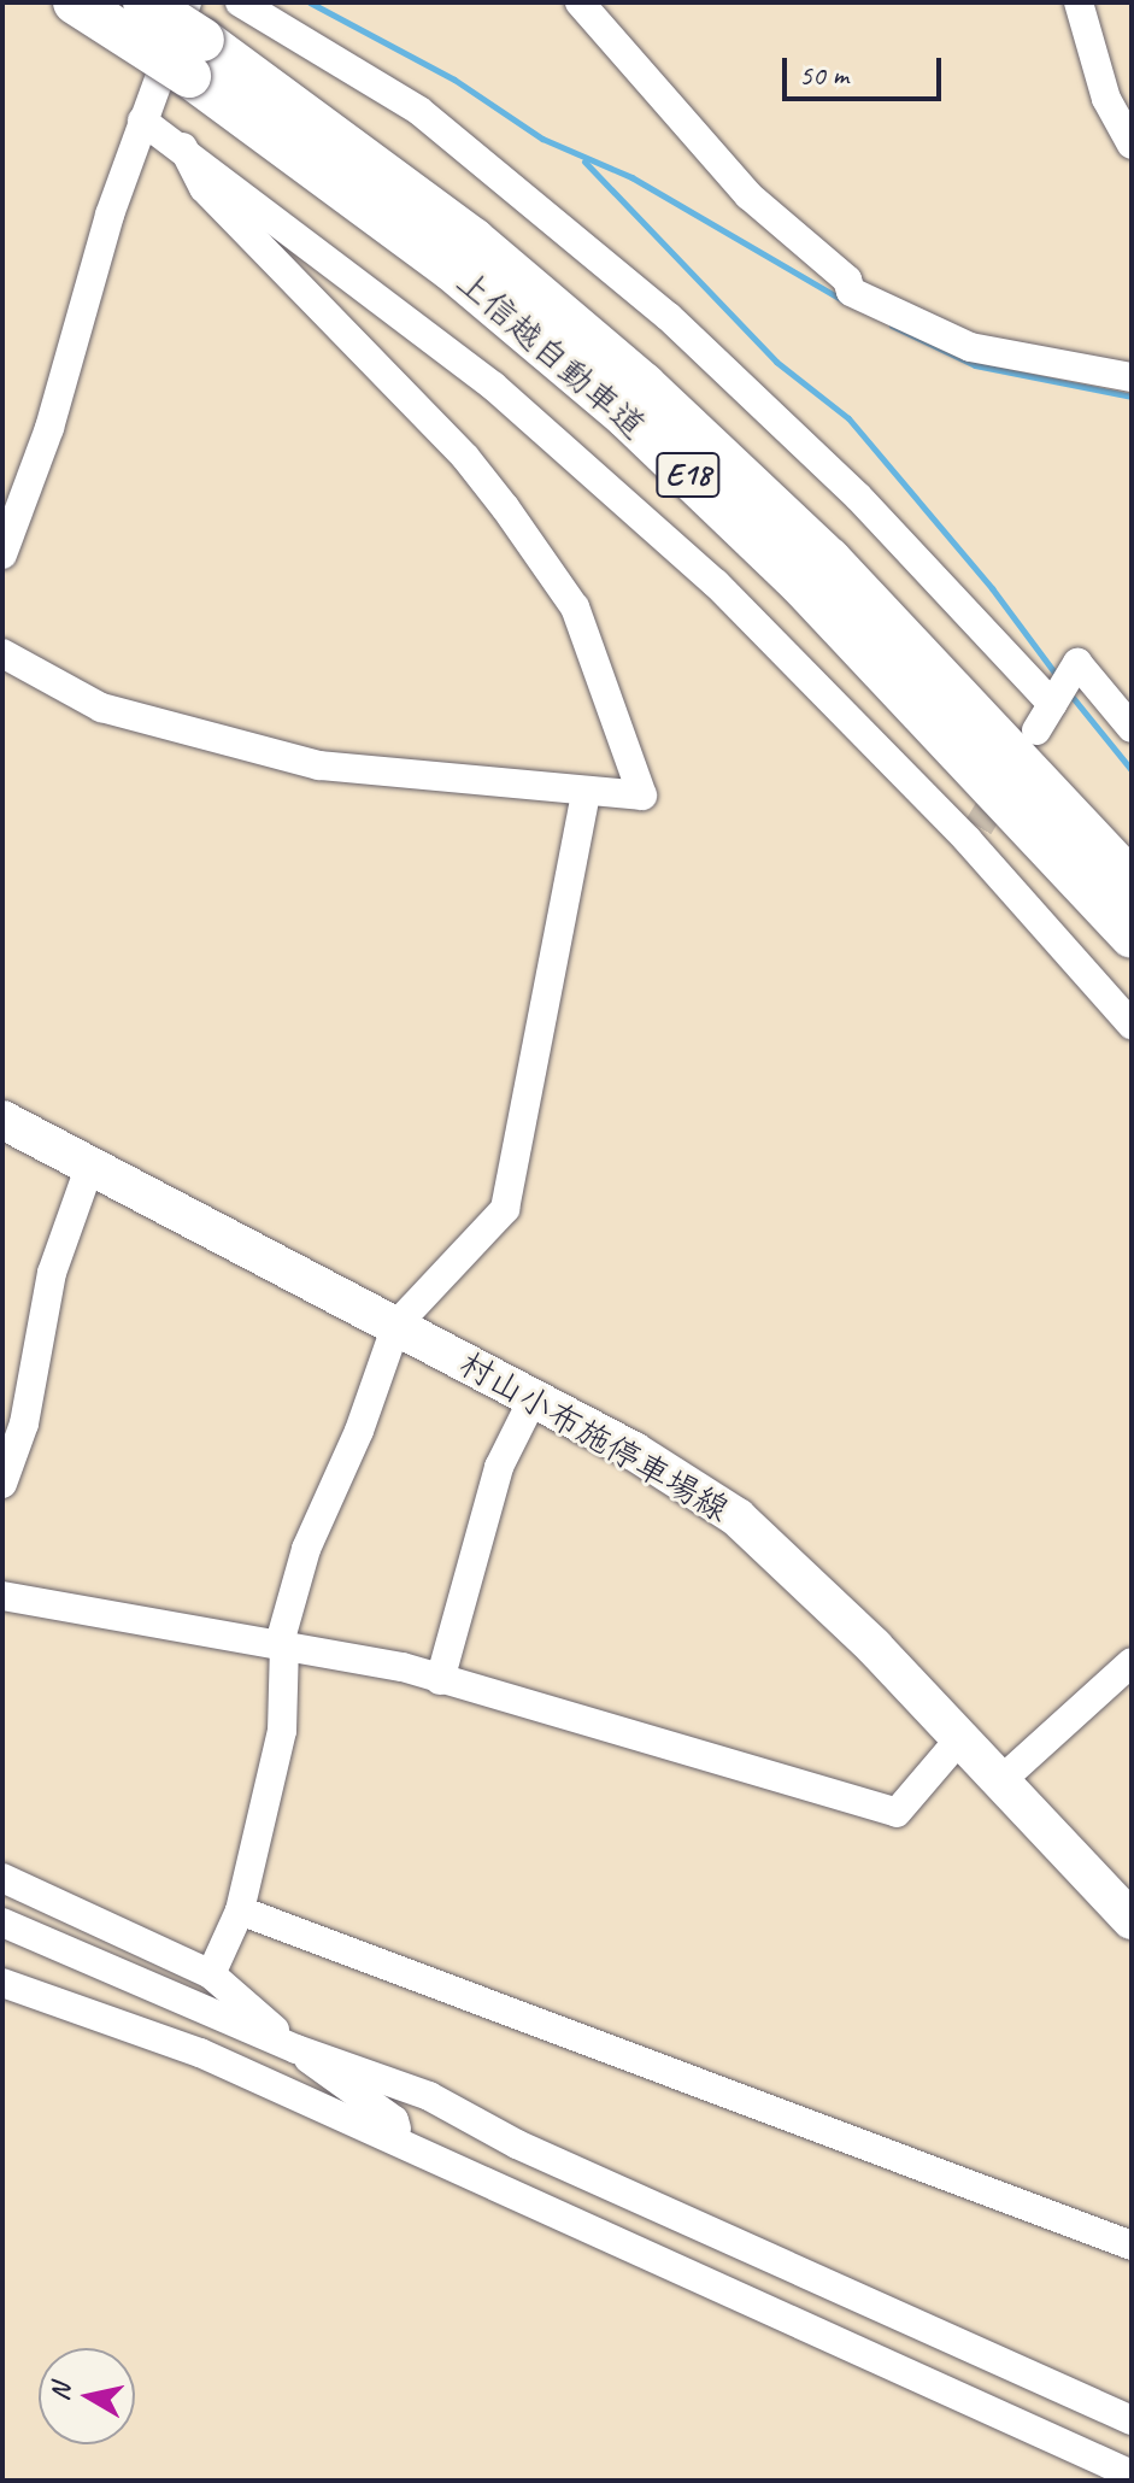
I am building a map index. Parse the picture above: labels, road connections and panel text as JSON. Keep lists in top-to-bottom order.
{
  "streets": {
    "highway": ["上信越自動車道", "E18"],
    "main road": ["村山小布施停車場線"]
  },
  "scale_bar": "50 m",
  "north": "left"
}
